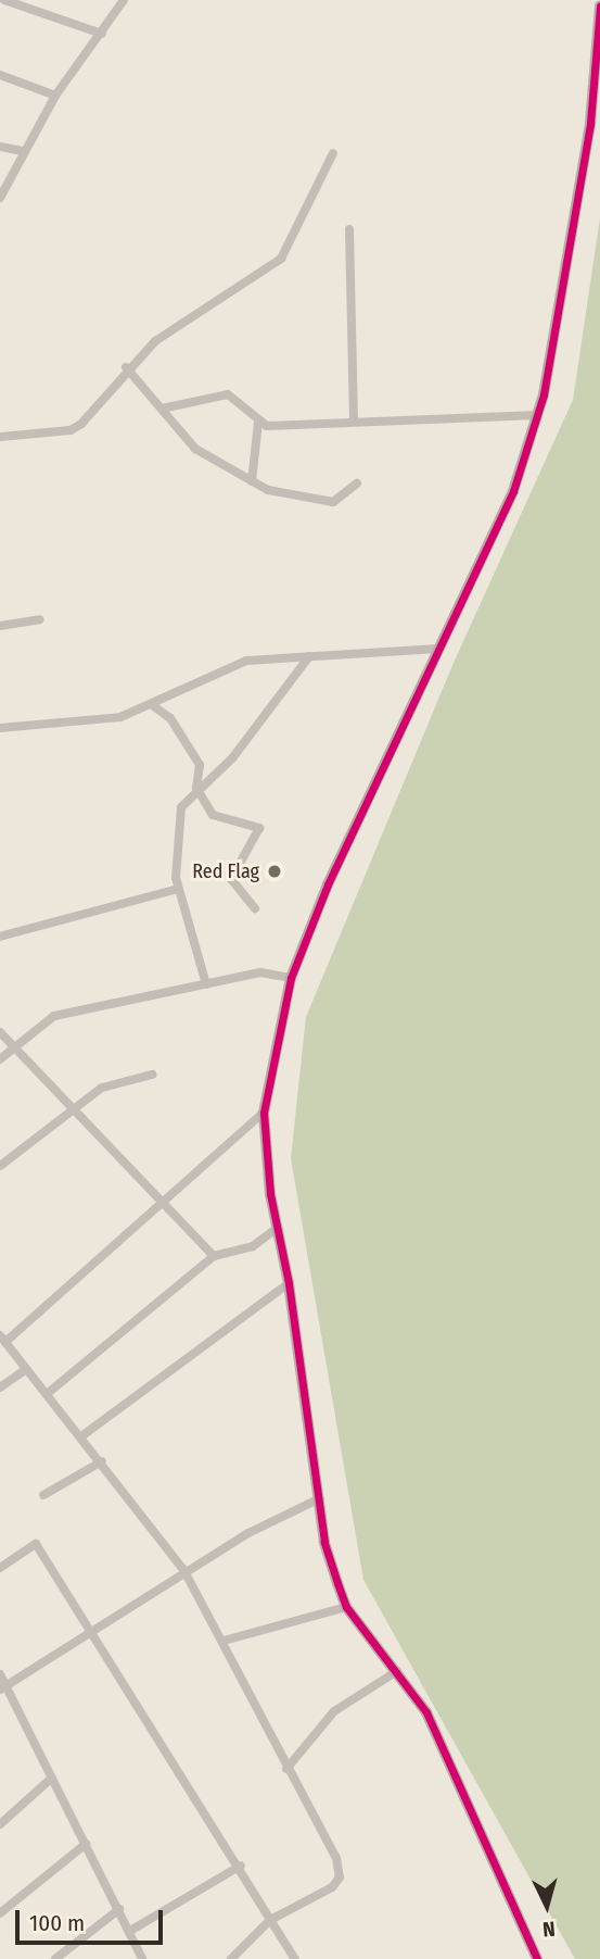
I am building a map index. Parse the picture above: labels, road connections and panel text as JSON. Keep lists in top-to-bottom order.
{
  "places": ["Red Flag"],
  "scale_bar": "100 m",
  "north": "bottom"
}
